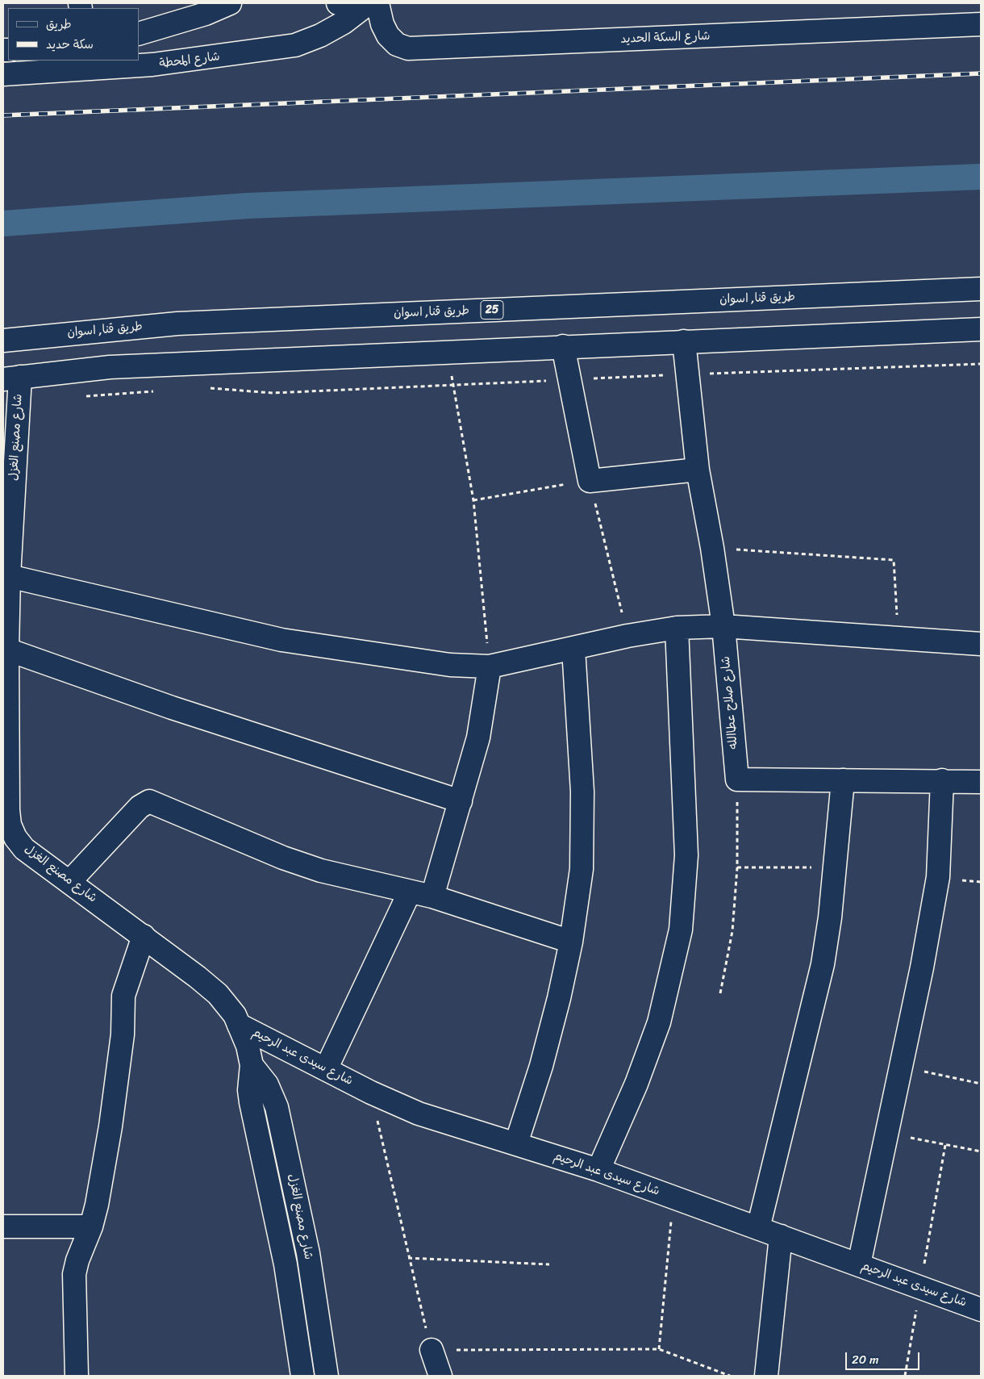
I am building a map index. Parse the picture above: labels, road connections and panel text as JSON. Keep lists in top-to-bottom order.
{
  "streets": {
    "main road": [
      "شارع السكة الحديد",
      "شارع المحطة",
      "طريق قنا, اسوان",
      "25",
      "شارع مصنع الغزل",
      "شارع صلاح عطاالله",
      "شارع سيدى عبد الرحيم"
    ]
  },
  "crossings": [
    ["شارع السكة الحديد", "شارع المحطة"],
    ["شارع مصنع الغزل", "شارع سيدى عبد الرحيم"]
  ],
  "legend": ["طريق", "سكة حديد"],
  "scale_bar": "20 m"
}
